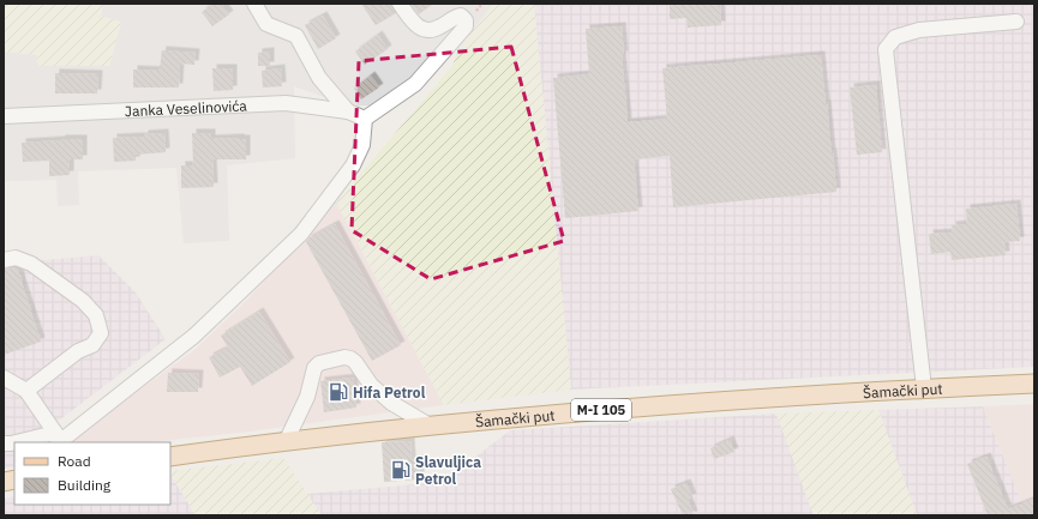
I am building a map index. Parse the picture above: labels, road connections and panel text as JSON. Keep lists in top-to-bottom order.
{
  "streets": {
    "main road": ["Šamački put", "M-I 105"],
    "street": ["Janka Veselinovića"]
  },
  "places": {
    "fuel station": ["Hifa Petrol", "Slavuljica Petrol"]
  },
  "legend": ["Road", "Building"]
}
